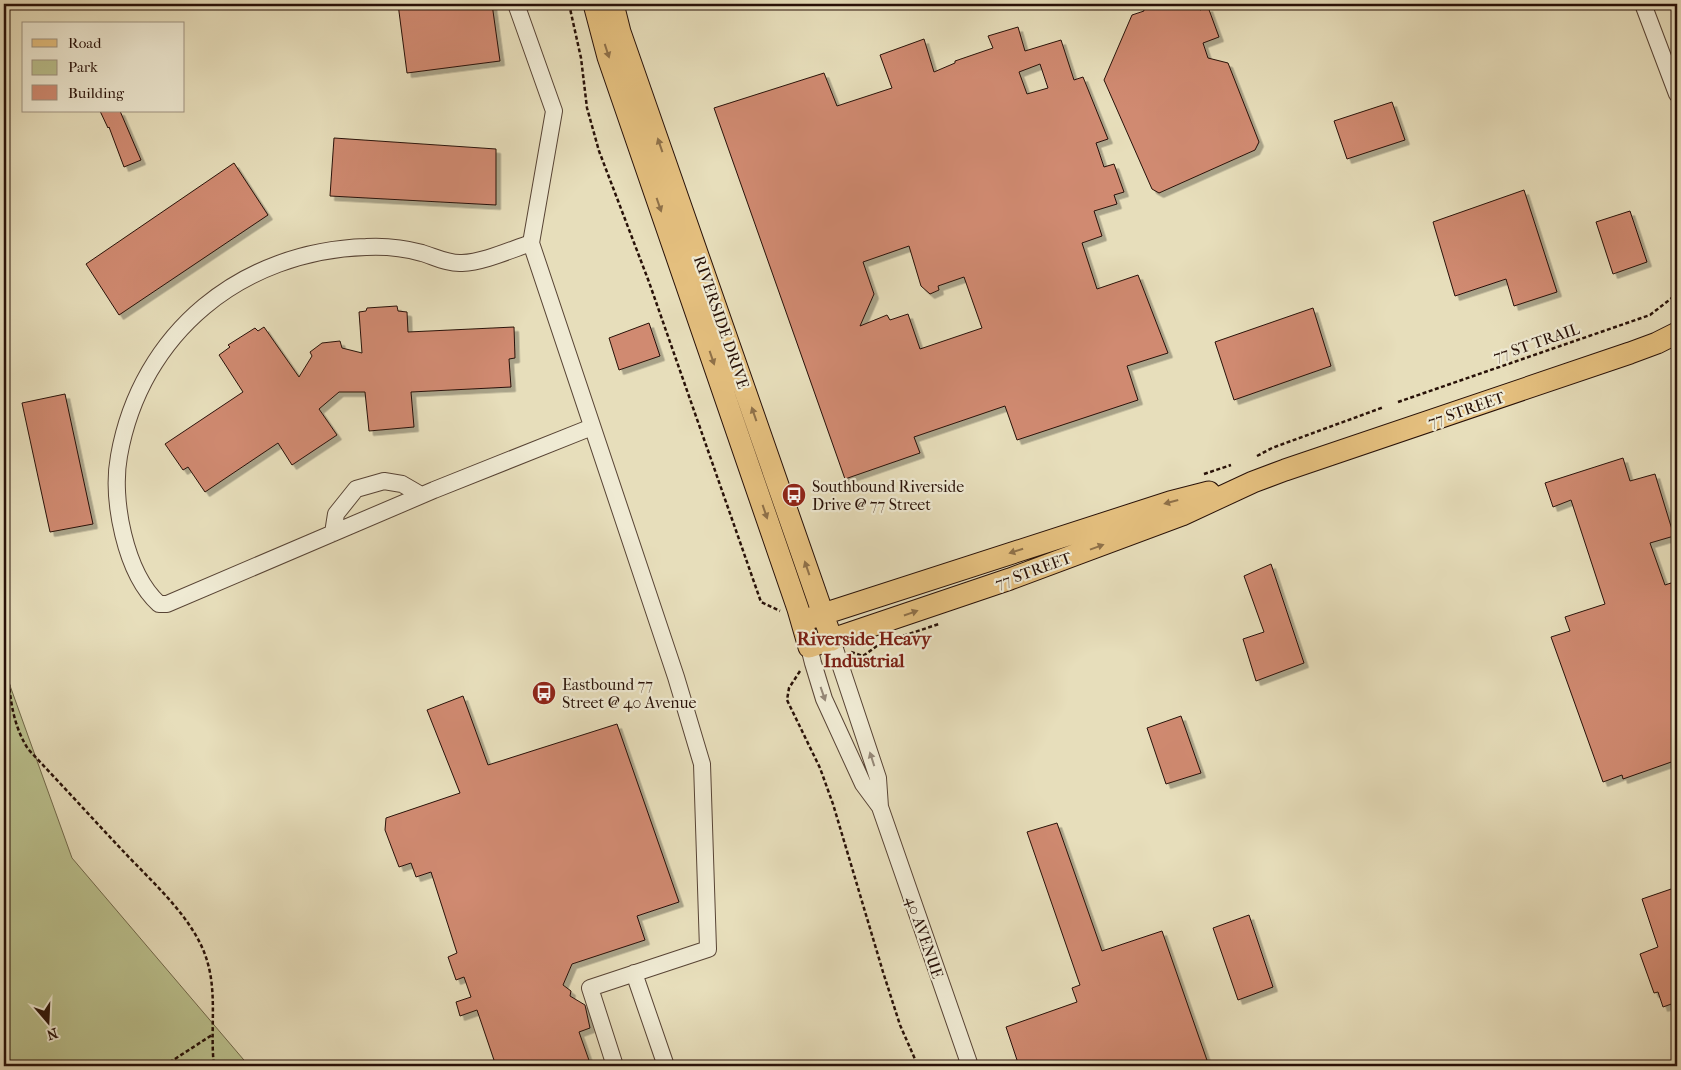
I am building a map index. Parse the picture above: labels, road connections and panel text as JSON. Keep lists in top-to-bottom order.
{
  "streets": {
    "main road": ["RIVERSIDE DRIVE", "77 STREET", "40 AVENUE"],
    "path": ["77 ST TRAIL"]
  },
  "crossings": [
    ["RIVERSIDE DRIVE", "77 STREET"],
    ["RIVERSIDE DRIVE", "40 AVENUE"],
    ["77 STREET", "40 AVENUE"]
  ],
  "districts": ["Riverside Heavy Industrial"],
  "places": {
    "bus stop": ["Southbound Riverside Drive @ 77 Street", "Eastbound 77 Street @ 40 Avenue"]
  },
  "legend": ["Road", "Park", "Building"],
  "north": "bottom"
}
